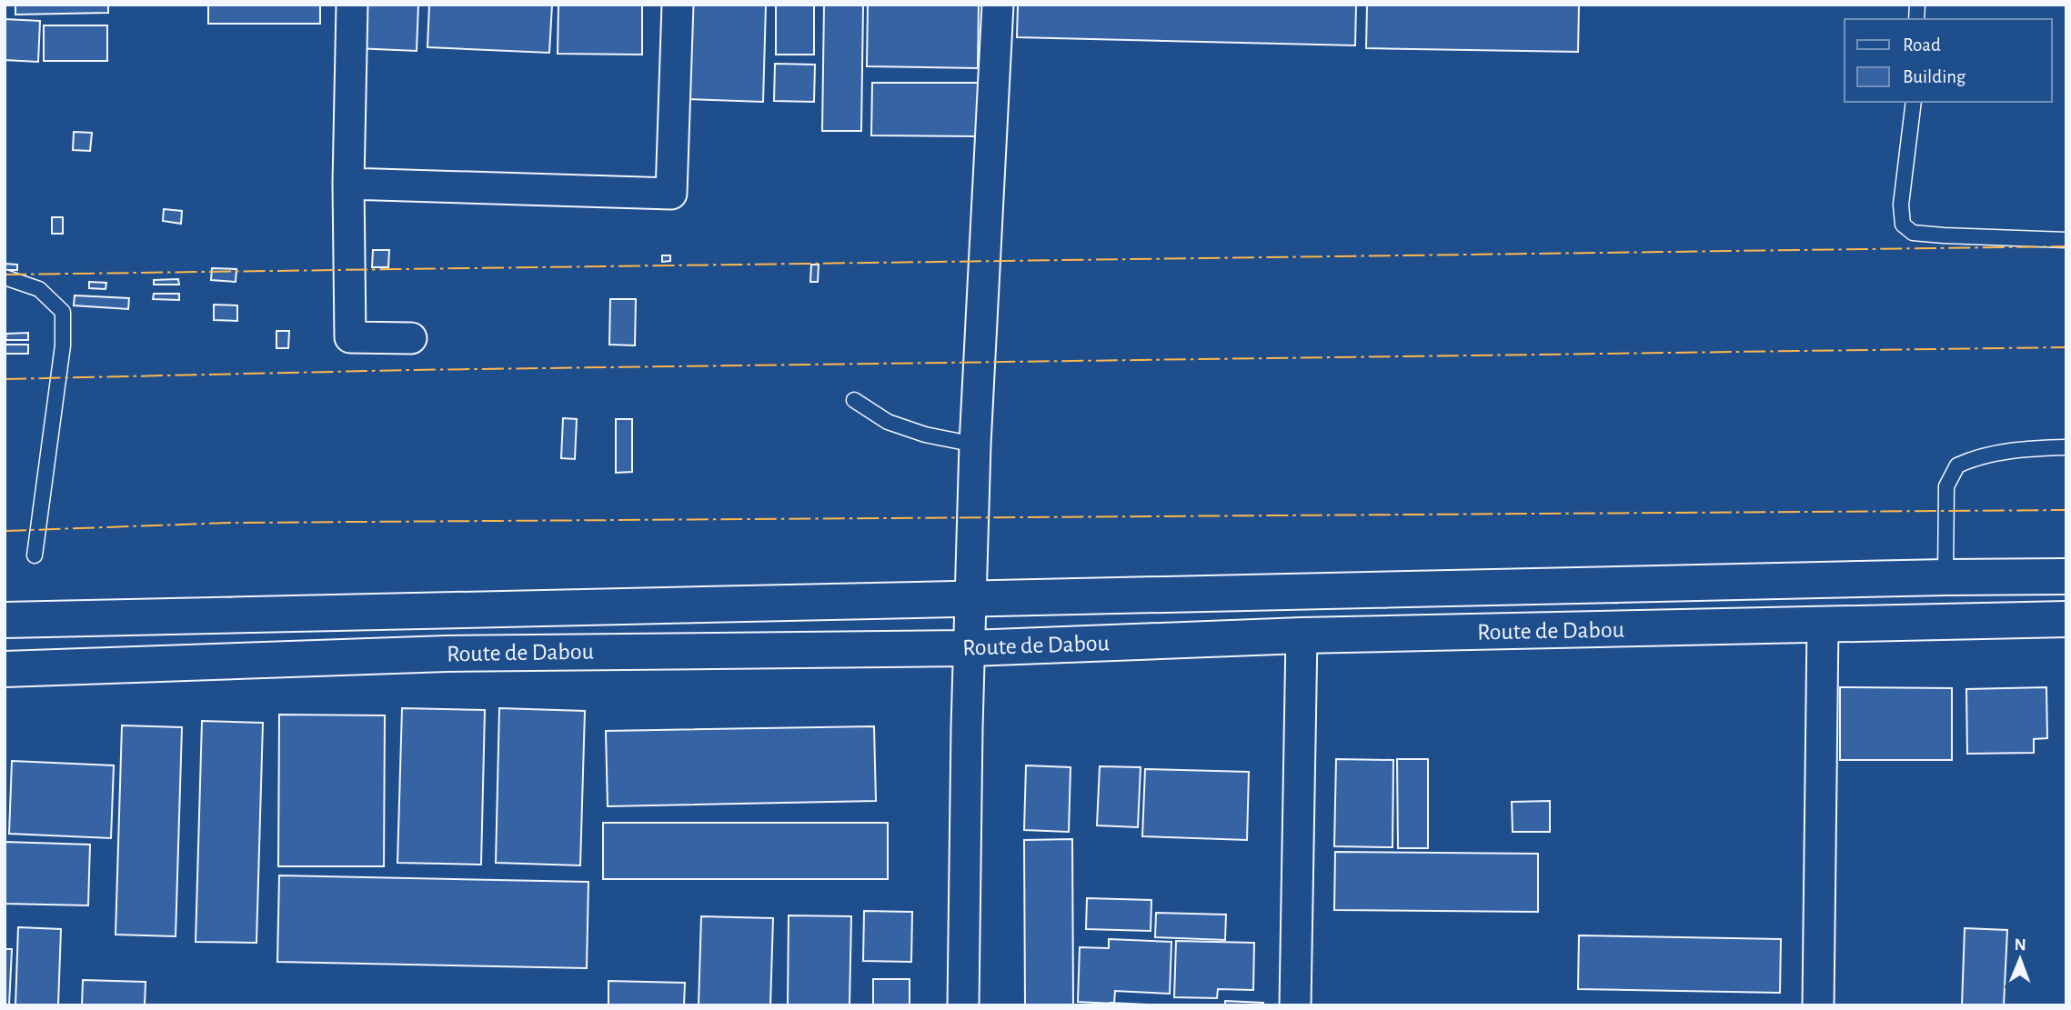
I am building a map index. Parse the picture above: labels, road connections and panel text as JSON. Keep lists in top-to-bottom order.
{
  "streets": {
    "street": ["Route de Dabou"]
  },
  "legend": ["Road", "Building"],
  "north": "top"
}
